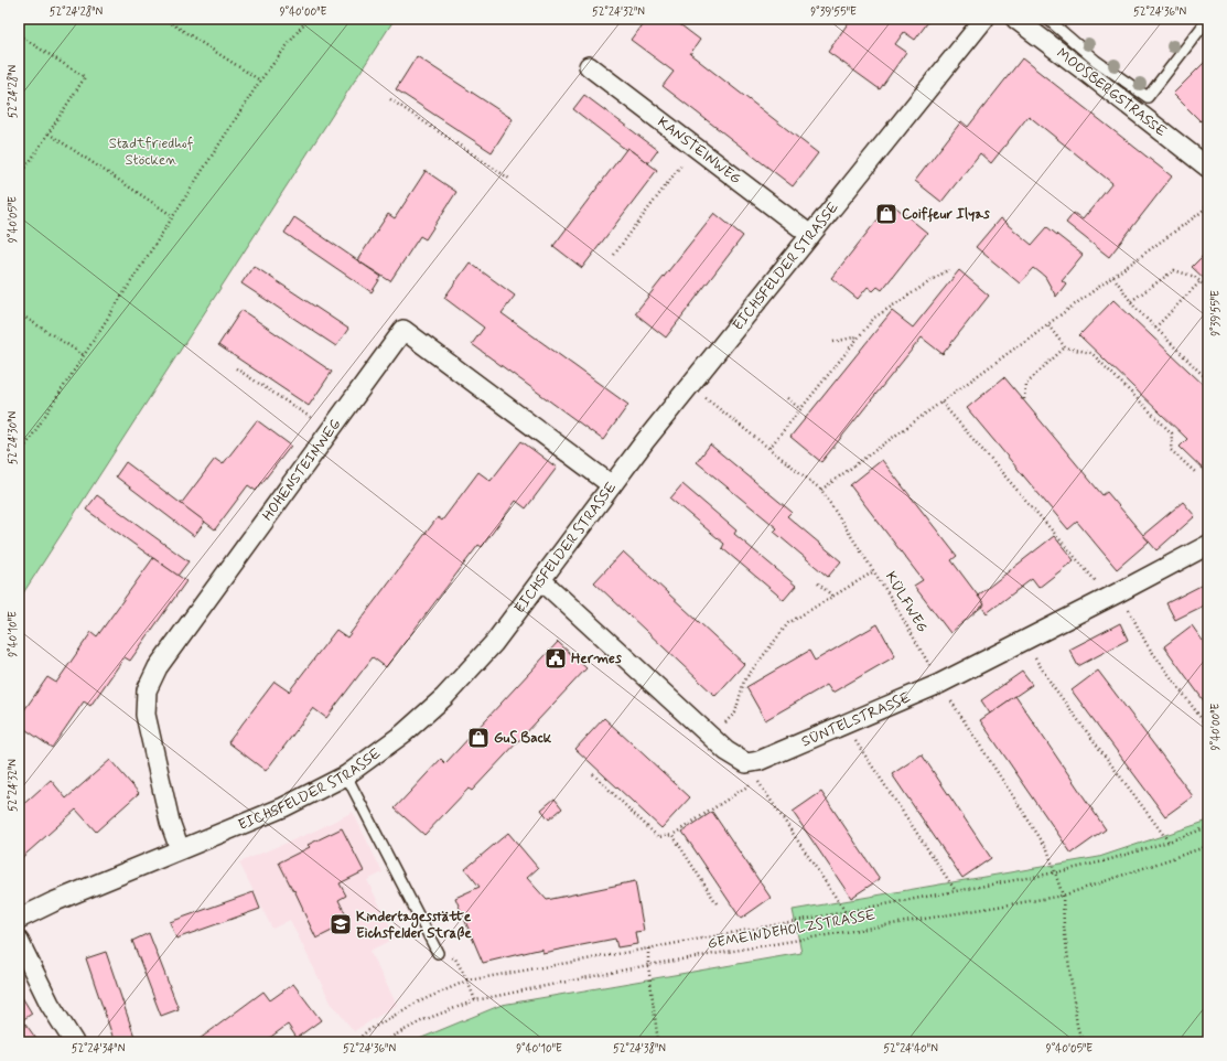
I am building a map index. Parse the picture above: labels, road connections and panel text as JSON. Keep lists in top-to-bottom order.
{
  "streets": {
    "street": [
      "MOOSBERGSTRASSE",
      "KANSTEINWEG",
      "EICHSFELDER STRASSE",
      "HOHENSTEINWEG",
      "SÜNTELSTRASSE"
    ],
    "path": ["KÜLFWEG", "GEMEINDEHOLZSTRASSE"]
  },
  "crossings": [
    ["KANSTEINWEG", "EICHSFELDER STRASSE"],
    ["EICHSFELDER STRASSE", "HOHENSTEINWEG"],
    ["EICHSFELDER STRASSE", "KÜLFWEG"],
    ["EICHSFELDER STRASSE", "SÜNTELSTRASSE"],
    ["KÜLFWEG", "SÜNTELSTRASSE"],
    ["KÜLFWEG", "GEMEINDEHOLZSTRASSE"]
  ],
  "parks": ["Stadtfriedhof Stöcken"],
  "places": {
    "shop": ["Coiffeur Ilyas", "GuS Back"],
    "public building": ["Hermes"],
    "school or university": ["Kindertagesstätte Eichsfelder Straße"]
  },
  "coordinates": [
    "52°24'28\"N",
    "9°40'00\"E",
    "52°24'32\"N",
    "9°39'55\"E",
    "52°24'36\"N",
    "9°40'05\"E",
    "52°24'30\"N",
    "9°40'10\"E",
    "52°24'34\"N",
    "52°24'38\"N",
    "52°24'40\"N"
  ]
}
